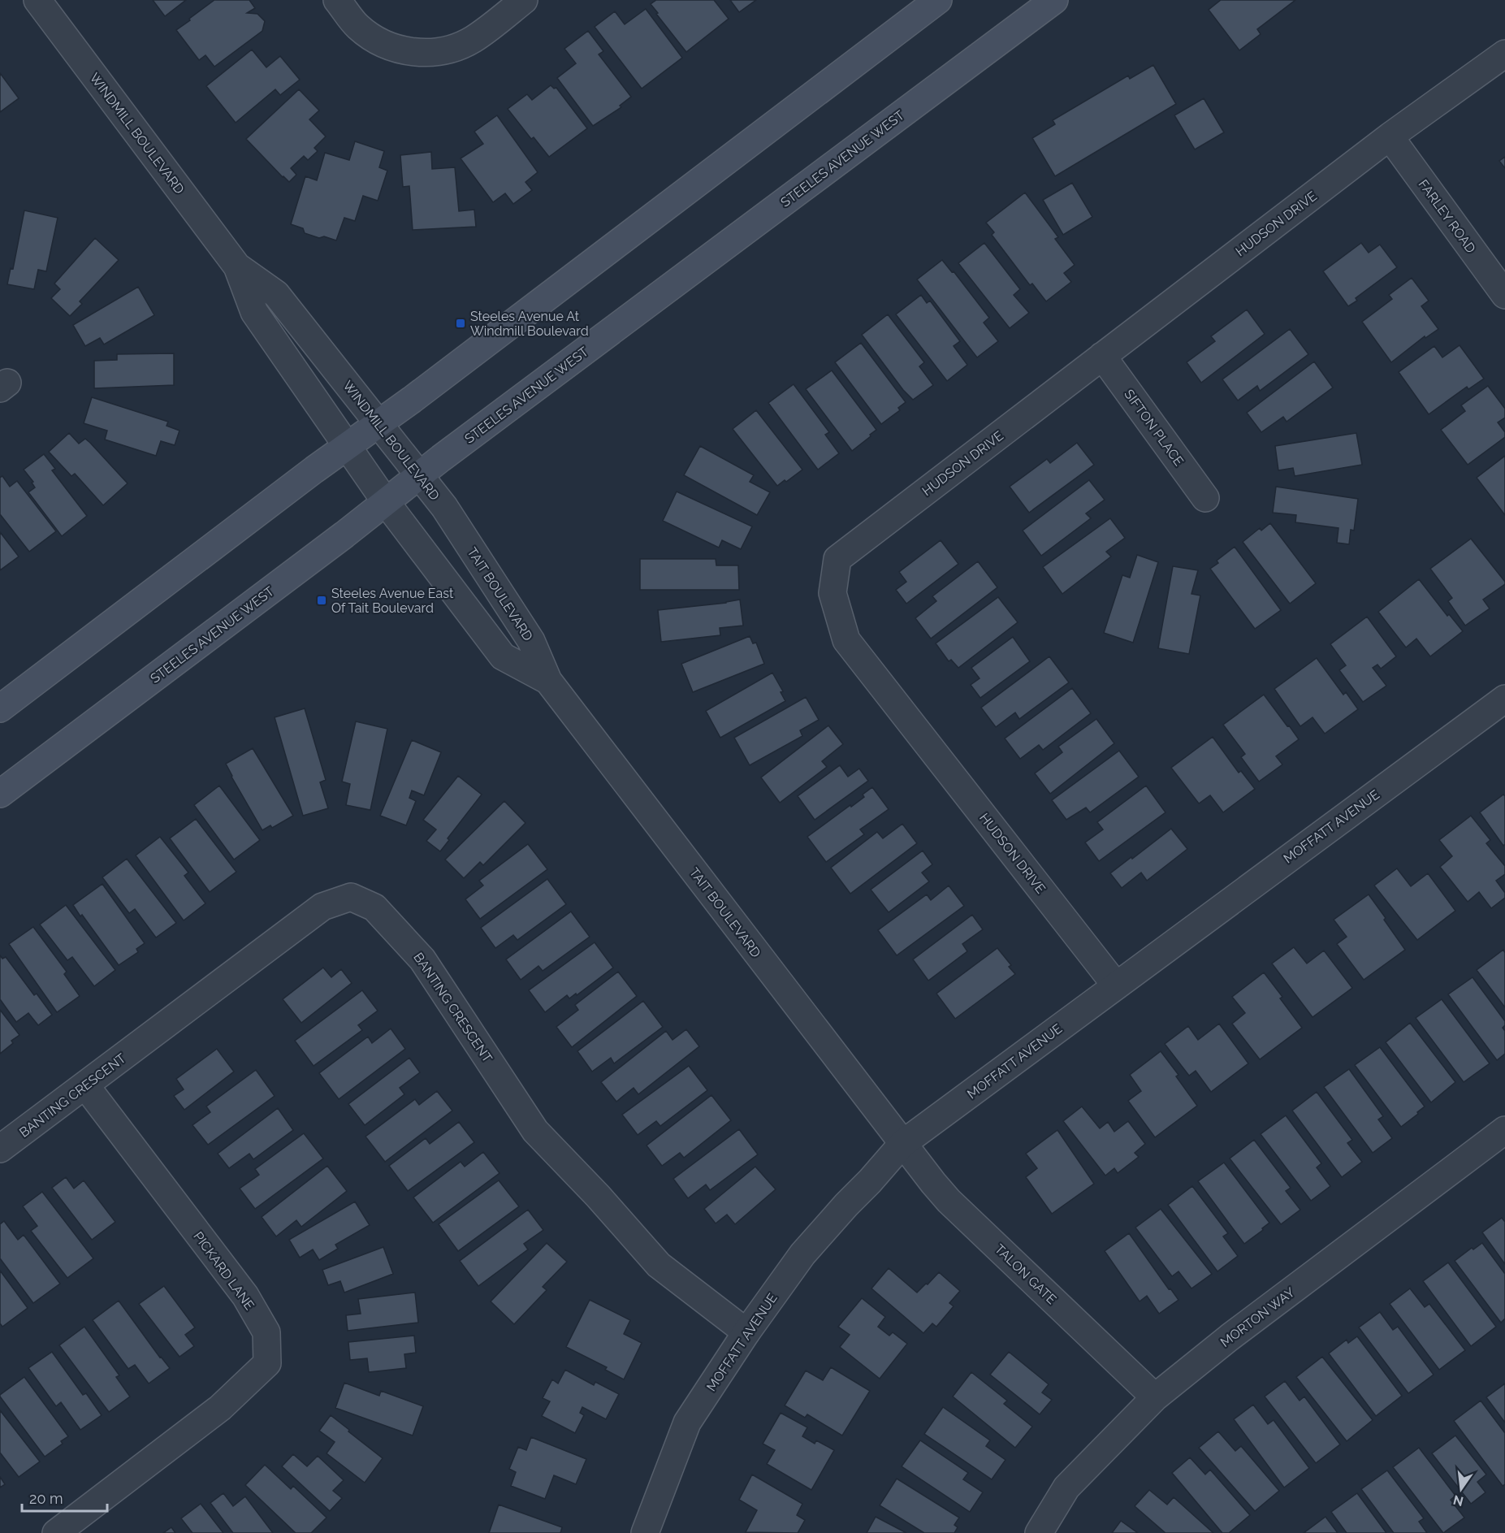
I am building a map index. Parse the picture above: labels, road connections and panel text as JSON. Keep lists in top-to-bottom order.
{
  "streets": {
    "main road": ["STEELES AVENUE WEST"],
    "street": [
      "WINDMILL BOULEVARD",
      "FARLEY ROAD",
      "HUDSON DRIVE",
      "SIFTON PLACE",
      "TAIT BOULEVARD",
      "MOFFATT AVENUE",
      "BANTING CRESCENT",
      "PICKARD LANE",
      "TALON GATE",
      "MORTON WAY"
    ]
  },
  "crossings": [
    ["WINDMILL BOULEVARD", "STEELES AVENUE WEST"],
    ["WINDMILL BOULEVARD", "TAIT BOULEVARD"],
    ["STEELES AVENUE WEST", "TAIT BOULEVARD"],
    ["FARLEY ROAD", "HUDSON DRIVE"],
    ["HUDSON DRIVE", "SIFTON PLACE"],
    ["HUDSON DRIVE", "MOFFATT AVENUE"],
    ["TAIT BOULEVARD", "MOFFATT AVENUE"],
    ["TAIT BOULEVARD", "TALON GATE"],
    ["MOFFATT AVENUE", "BANTING CRESCENT"],
    ["MOFFATT AVENUE", "TALON GATE"],
    ["BANTING CRESCENT", "PICKARD LANE"],
    ["TALON GATE", "MORTON WAY"]
  ],
  "places": {
    "transit": ["Steeles Avenue At Windmill Boulevard", "Steeles Avenue East Of Tait Boulevard"]
  },
  "scale_bar": "20 m",
  "north": "bottom"
}
